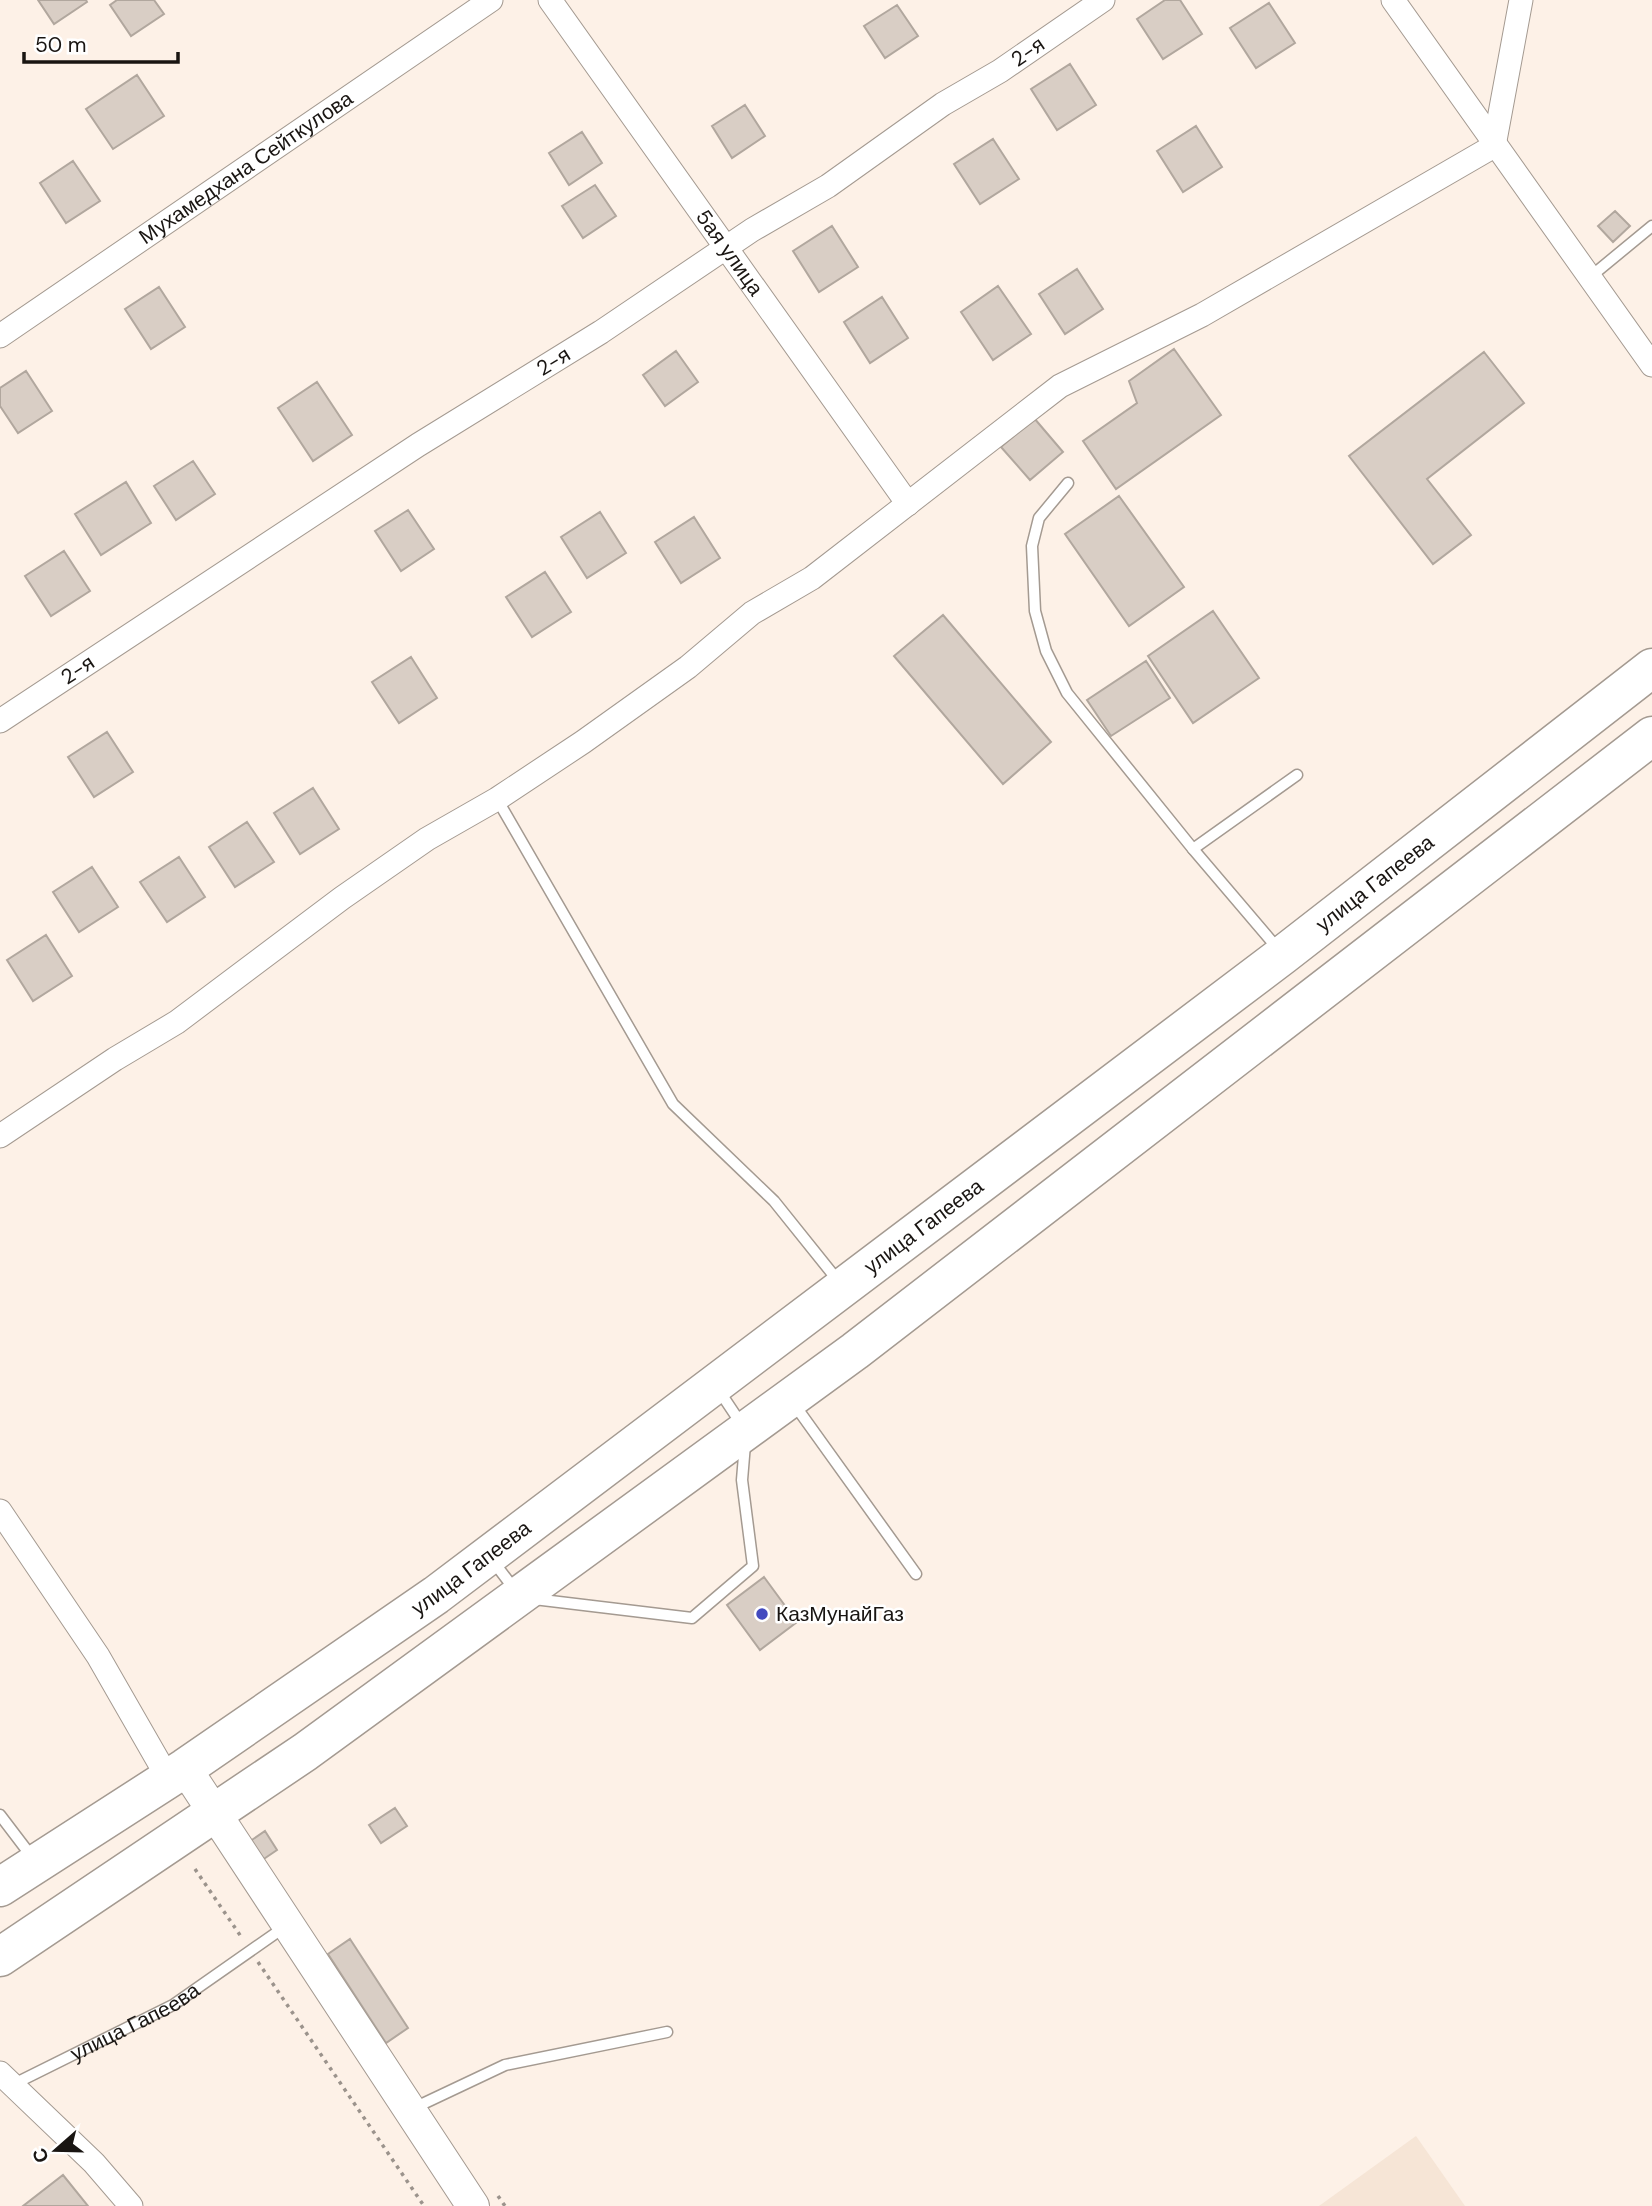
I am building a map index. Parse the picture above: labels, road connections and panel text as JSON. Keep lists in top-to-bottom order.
{
  "streets": {
    "highway": ["улица Гапеева"],
    "street": ["2-я", "Мухамедхана Сейткулова", "5ая улица"]
  },
  "crossings": [
    ["2-я", "5ая улица"]
  ],
  "places": ["КазМунайГаз"],
  "scale_bar": "50 m",
  "north": "left"
}
